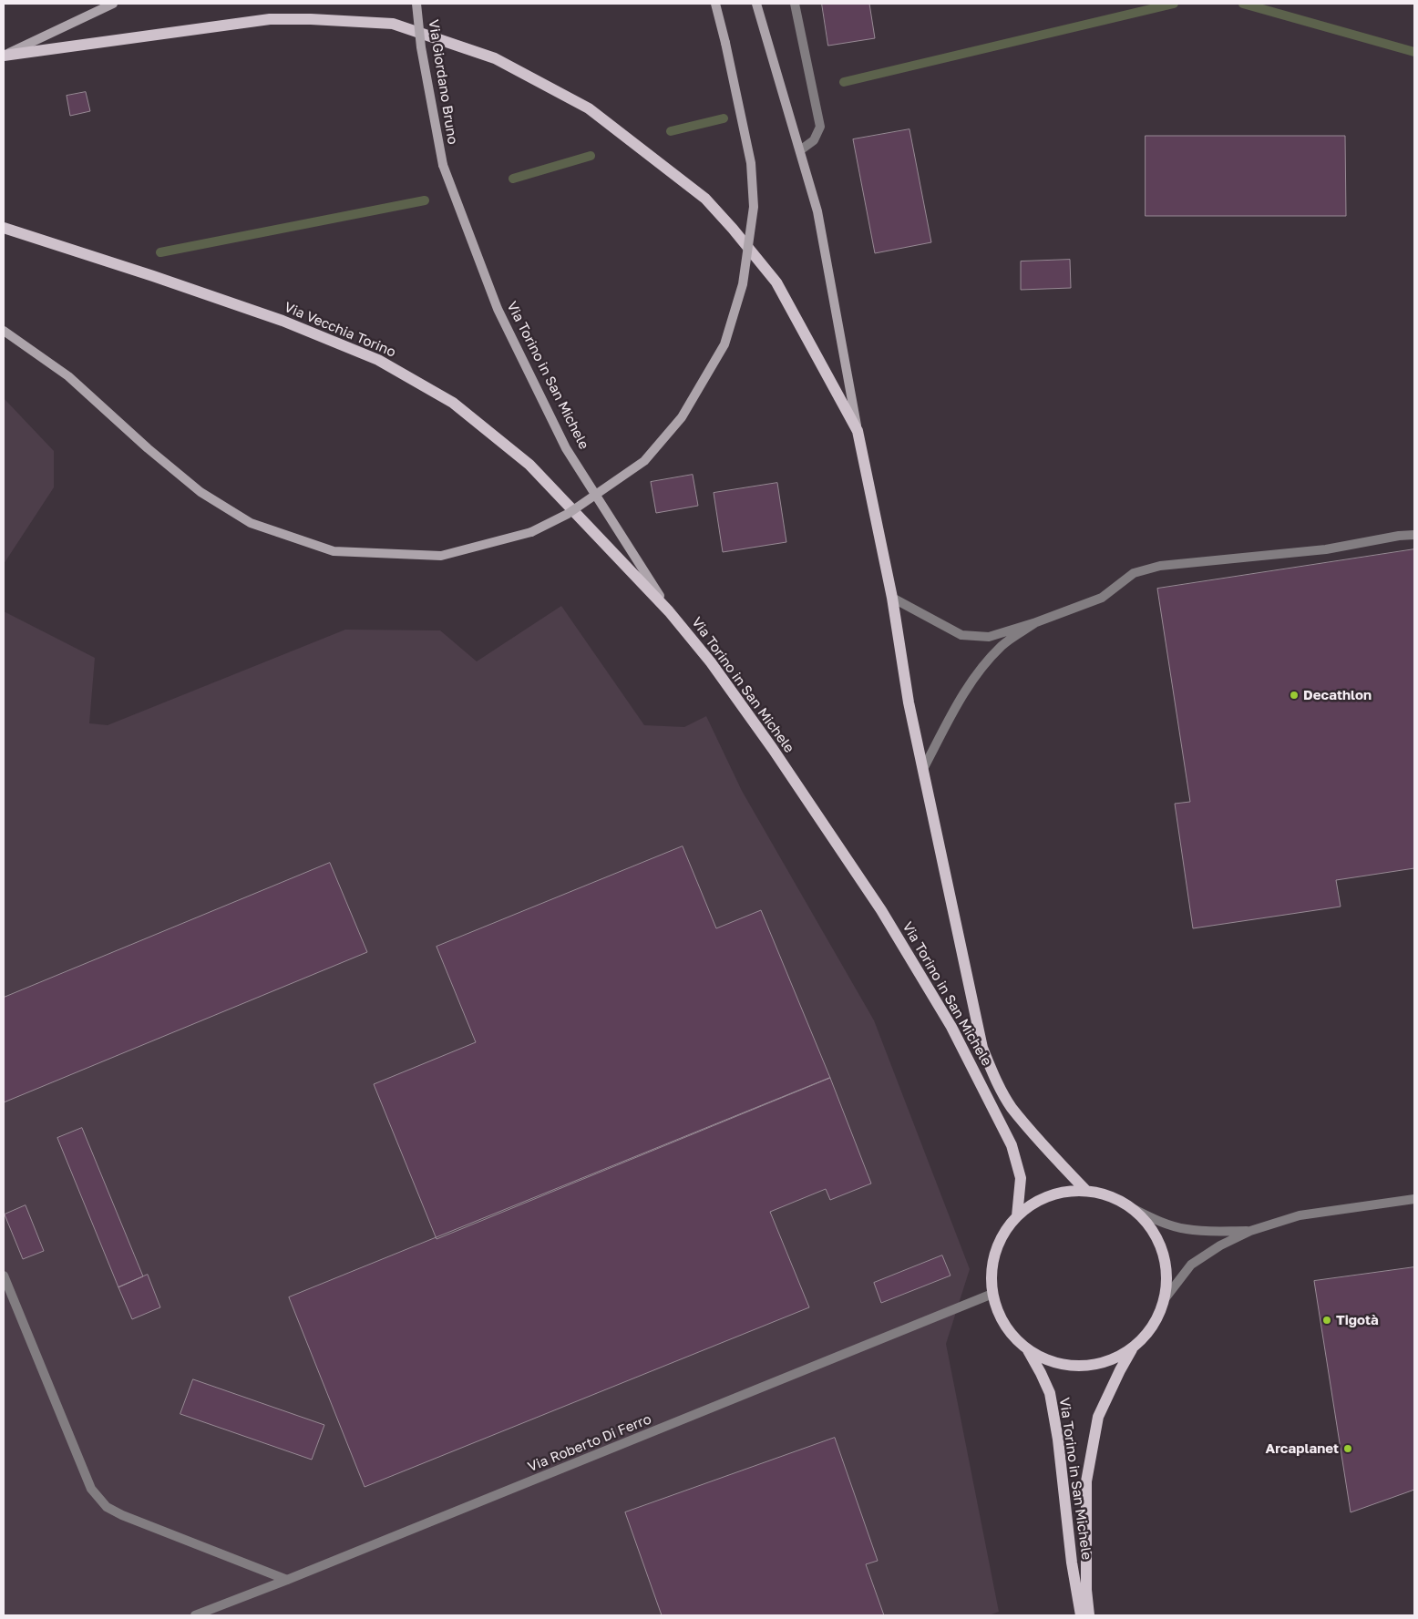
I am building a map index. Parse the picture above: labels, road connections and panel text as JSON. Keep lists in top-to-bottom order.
{
  "streets": {
    "main road": ["Via Giordano Bruno", "Via Vecchia Torino", "Via Torino in San Michele"],
    "street": ["Via Roberto Di Ferro"]
  },
  "crossings": [
    ["Via Giordano Bruno", "Via Torino in San Michele"],
    ["Via Vecchia Torino", "Via Torino in San Michele"],
    ["Via Torino in San Michele", "Via Roberto Di Ferro"]
  ],
  "places": ["Decathlon", "Tigotà", "Arcaplanet"]
}
